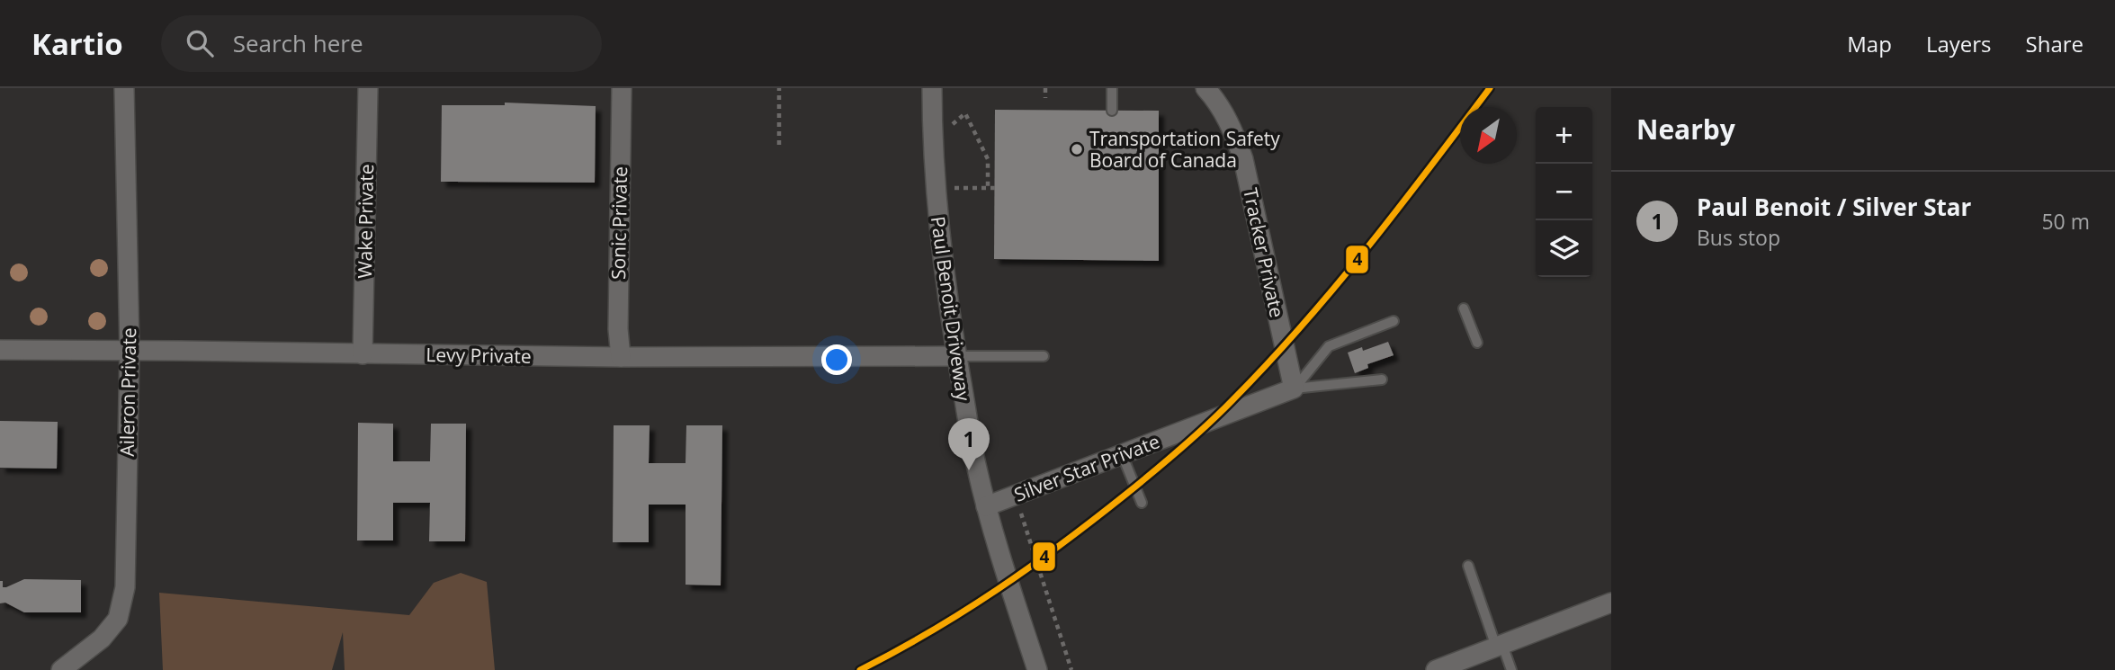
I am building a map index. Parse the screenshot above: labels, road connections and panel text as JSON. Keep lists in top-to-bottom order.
{
  "streets": {
    "street": [
      "Wake Private",
      "Sonic Private",
      "Tracker Private",
      "Paul Benoit Driveway",
      "Levy Private",
      "Aileron Private",
      "Silver Star Private"
    ]
  },
  "crossings": [
    ["Wake Private", "Levy Private"],
    ["Sonic Private", "Levy Private"],
    ["Tracker Private", "Silver Star Private"],
    ["Paul Benoit Driveway", "Levy Private"],
    ["Paul Benoit Driveway", "Silver Star Private"],
    ["Levy Private", "Aileron Private"]
  ],
  "places": ["Transportation Safety Board of Canada"],
  "lines": ["transit line 4"],
  "north": "bottom left",
  "page": {
    "header": "Kartio",
    "search": "Search here",
    "nav": ["Map", "Layers", "Share"],
    "heading": "Nearby",
    "map_buttons": ["+", "−"],
    "list": [
      {
        "mark": "1",
        "name": "Paul Benoit / Silver Star",
        "note": "Bus stop",
        "value": "50 m"
      }
    ],
    "pins": "1"
  }
}
